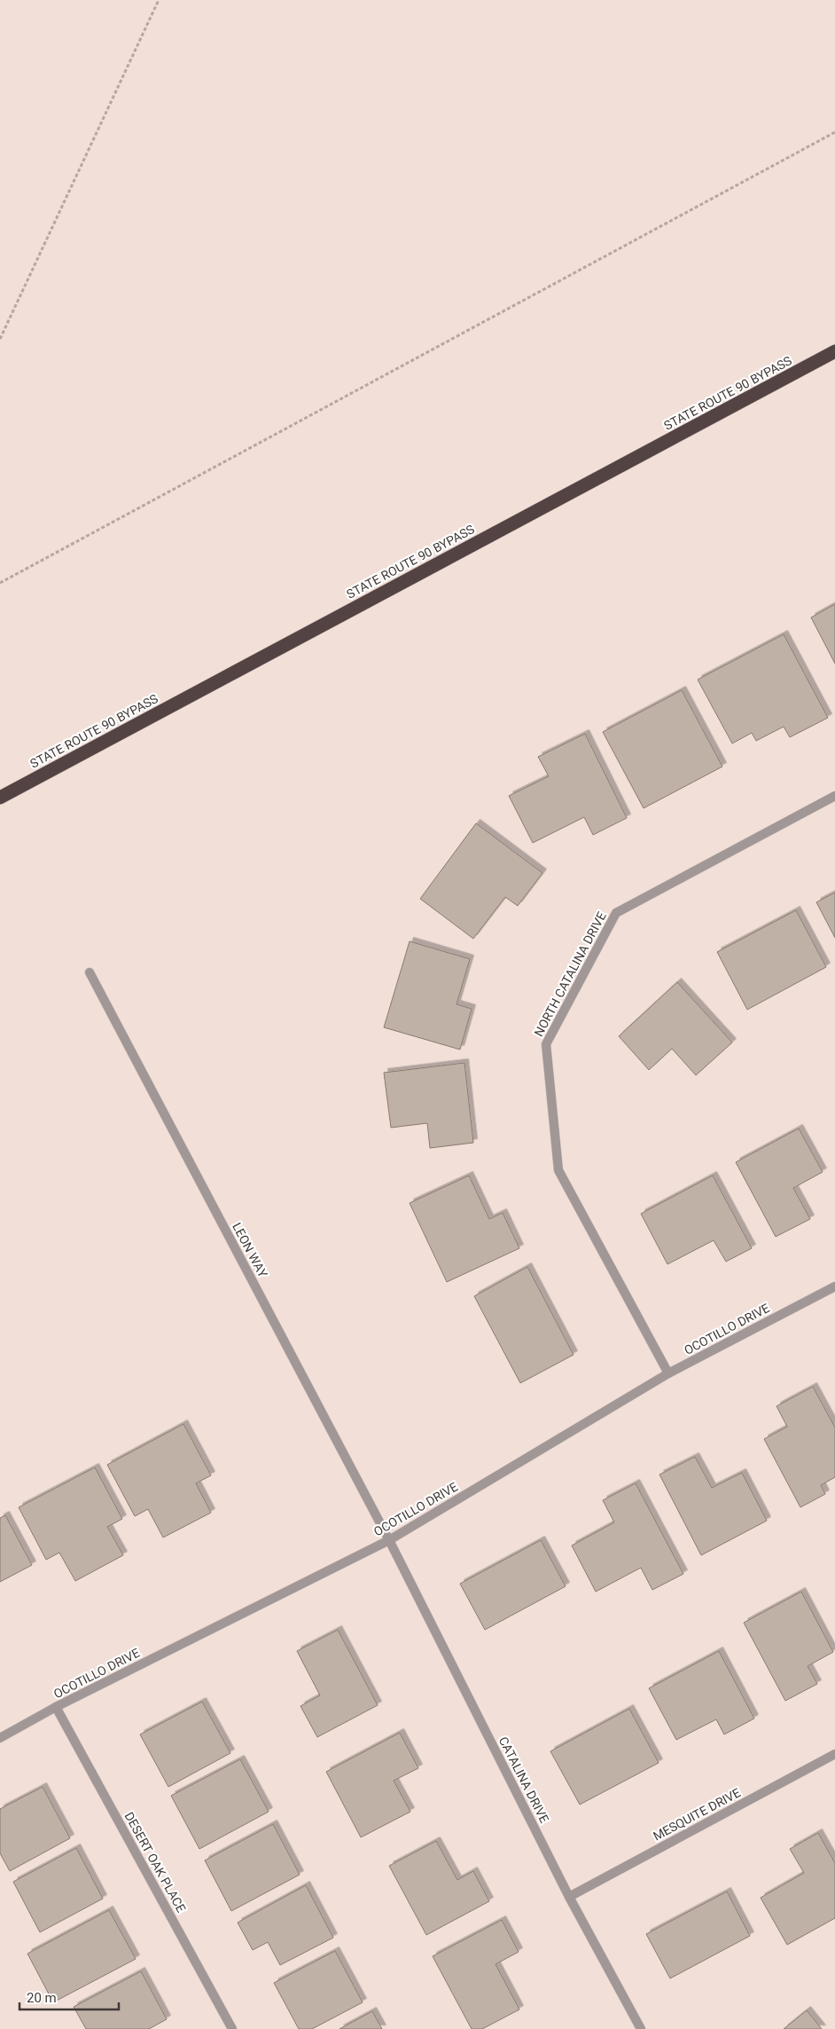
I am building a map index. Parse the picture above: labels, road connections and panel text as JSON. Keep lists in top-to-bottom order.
{
  "streets": {
    "highway": ["STATE ROUTE 90 BYPASS"],
    "street": [
      "NORTH CATALINA DRIVE",
      "LEON WAY",
      "OCOTILLO DRIVE",
      "CATALINA DRIVE",
      "MESQUITE DRIVE",
      "DESERT OAK PLACE"
    ]
  },
  "crossings": [
    ["NORTH CATALINA DRIVE", "OCOTILLO DRIVE"],
    ["LEON WAY", "OCOTILLO DRIVE"],
    ["LEON WAY", "CATALINA DRIVE"],
    ["OCOTILLO DRIVE", "CATALINA DRIVE"],
    ["OCOTILLO DRIVE", "DESERT OAK PLACE"],
    ["CATALINA DRIVE", "MESQUITE DRIVE"]
  ],
  "scale_bar": "20 m"
}
